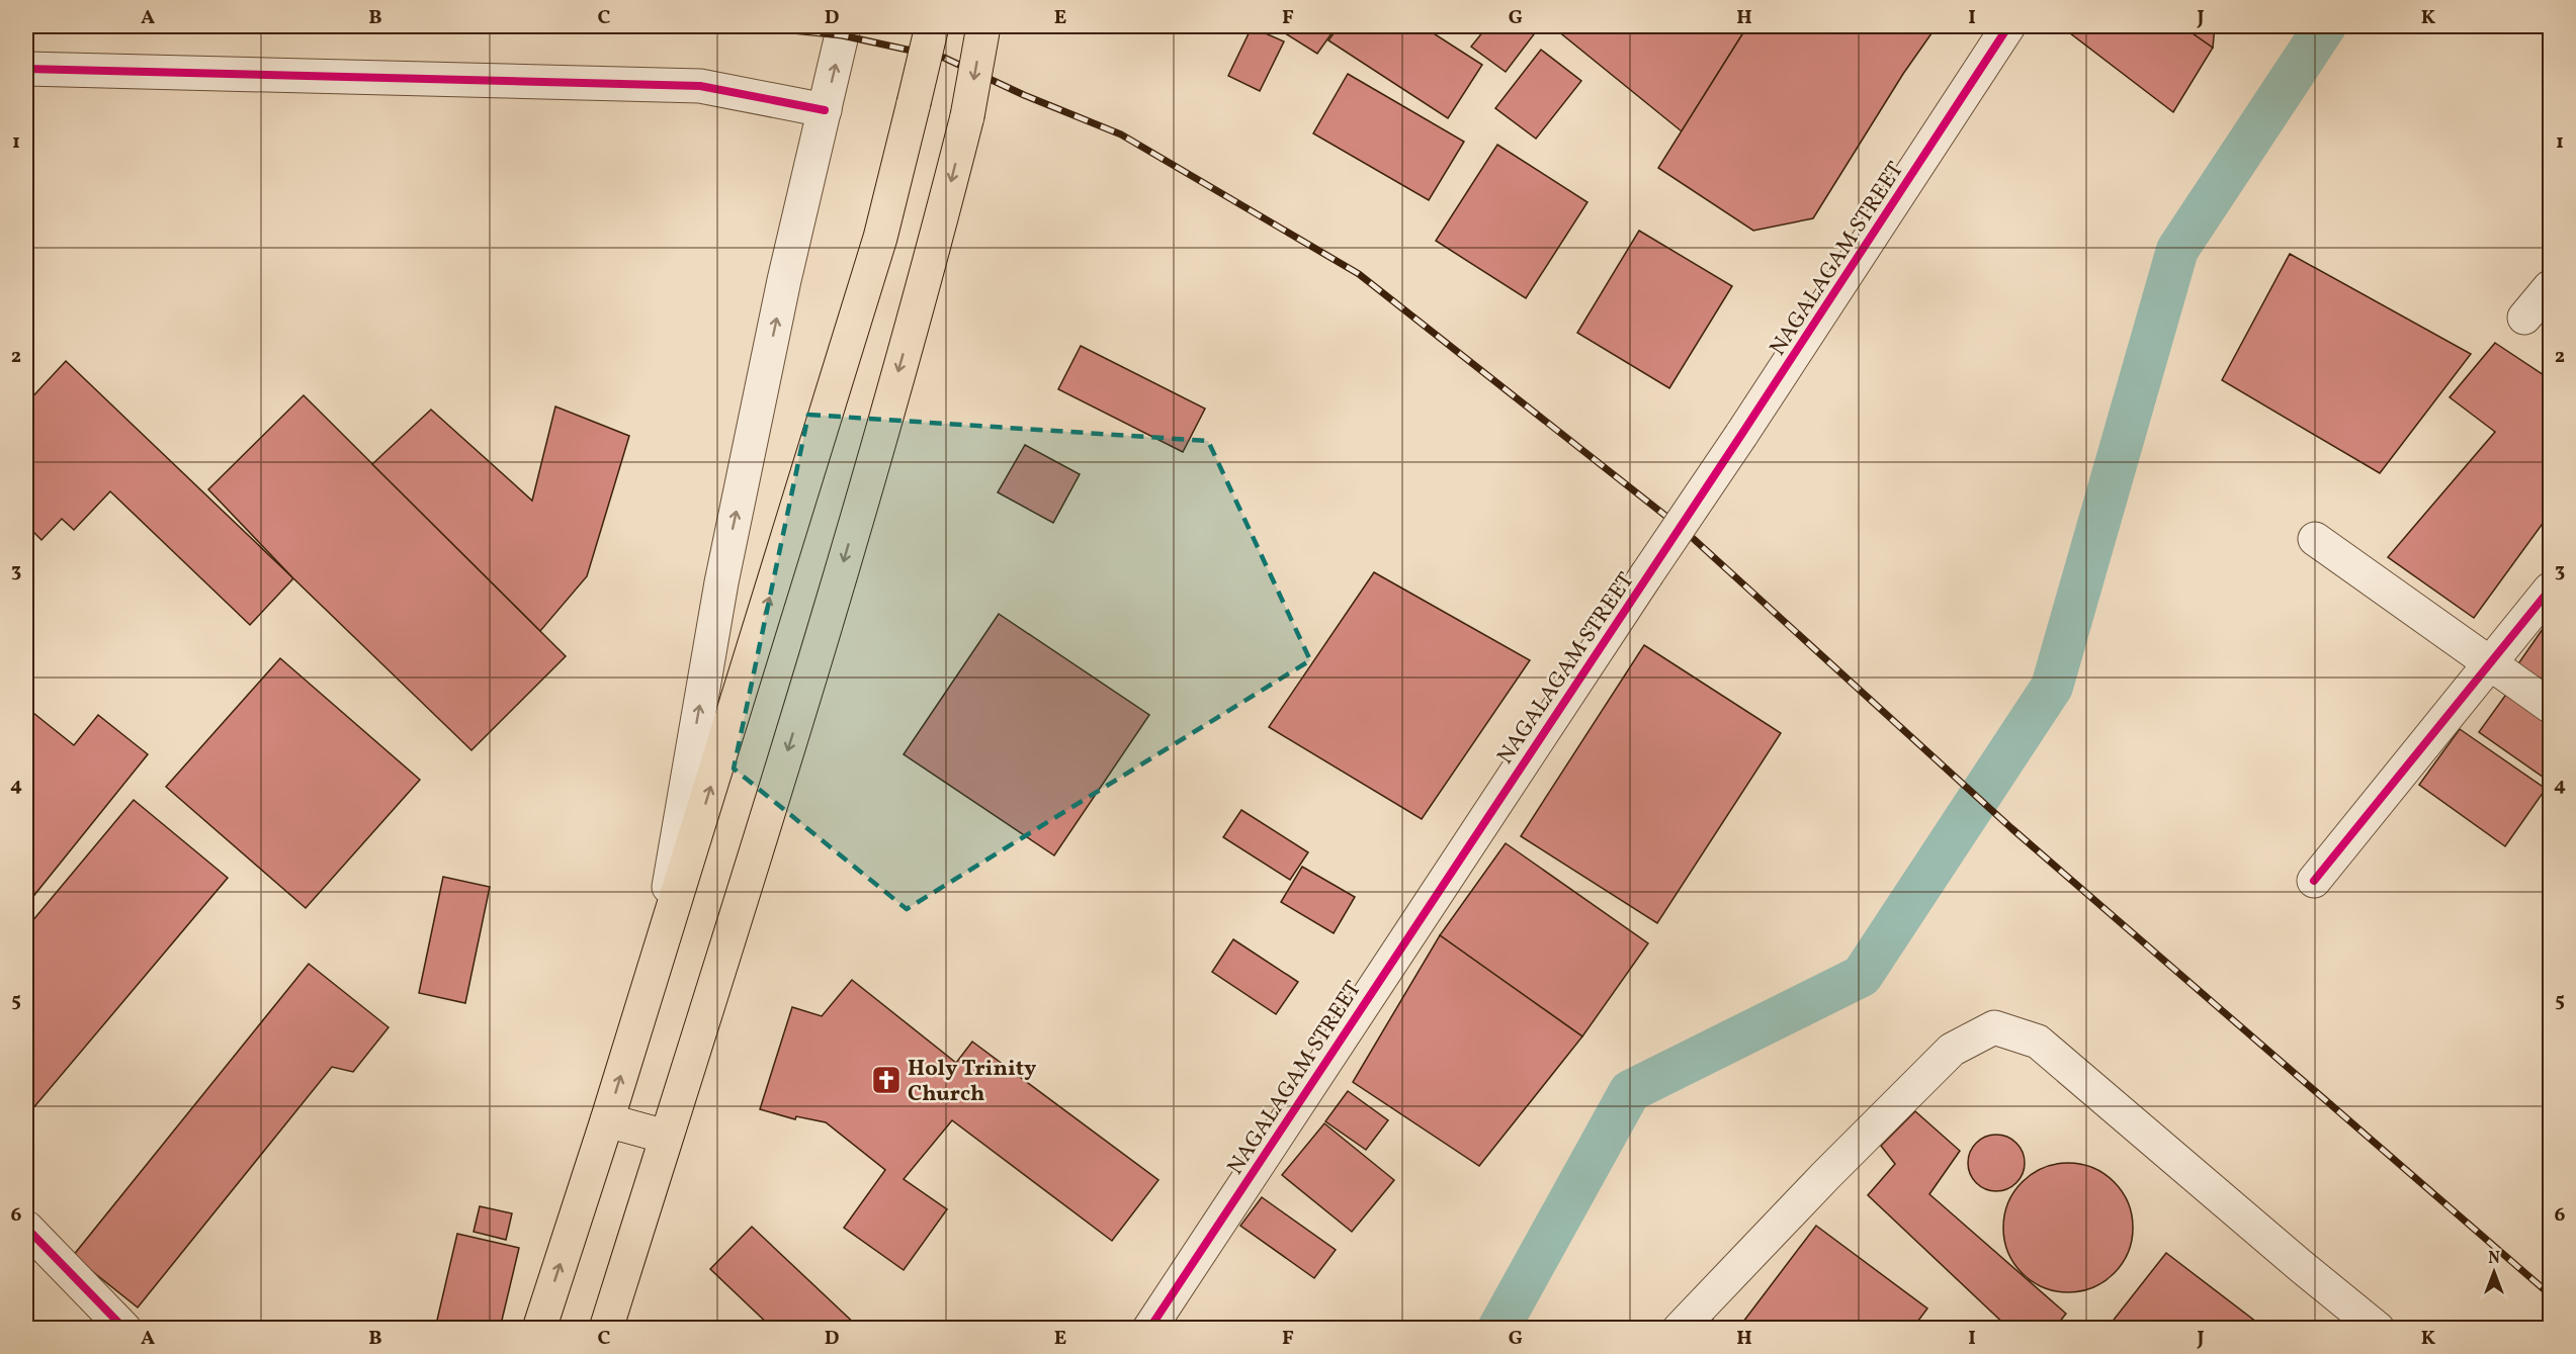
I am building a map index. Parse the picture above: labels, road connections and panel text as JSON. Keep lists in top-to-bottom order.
{
  "streets": {
    "street": ["NAGALAGAM STREET"]
  },
  "places": {
    "church": ["Holy Trinity Church"]
  },
  "north": "top",
  "grid": {
    "columns": [
      "A",
      "B",
      "C",
      "D",
      "E",
      "F",
      "G",
      "H",
      "I",
      "J",
      "K"
    ],
    "rows": [
      "1",
      "2",
      "3",
      "4",
      "5",
      "6"
    ]
  }
}
